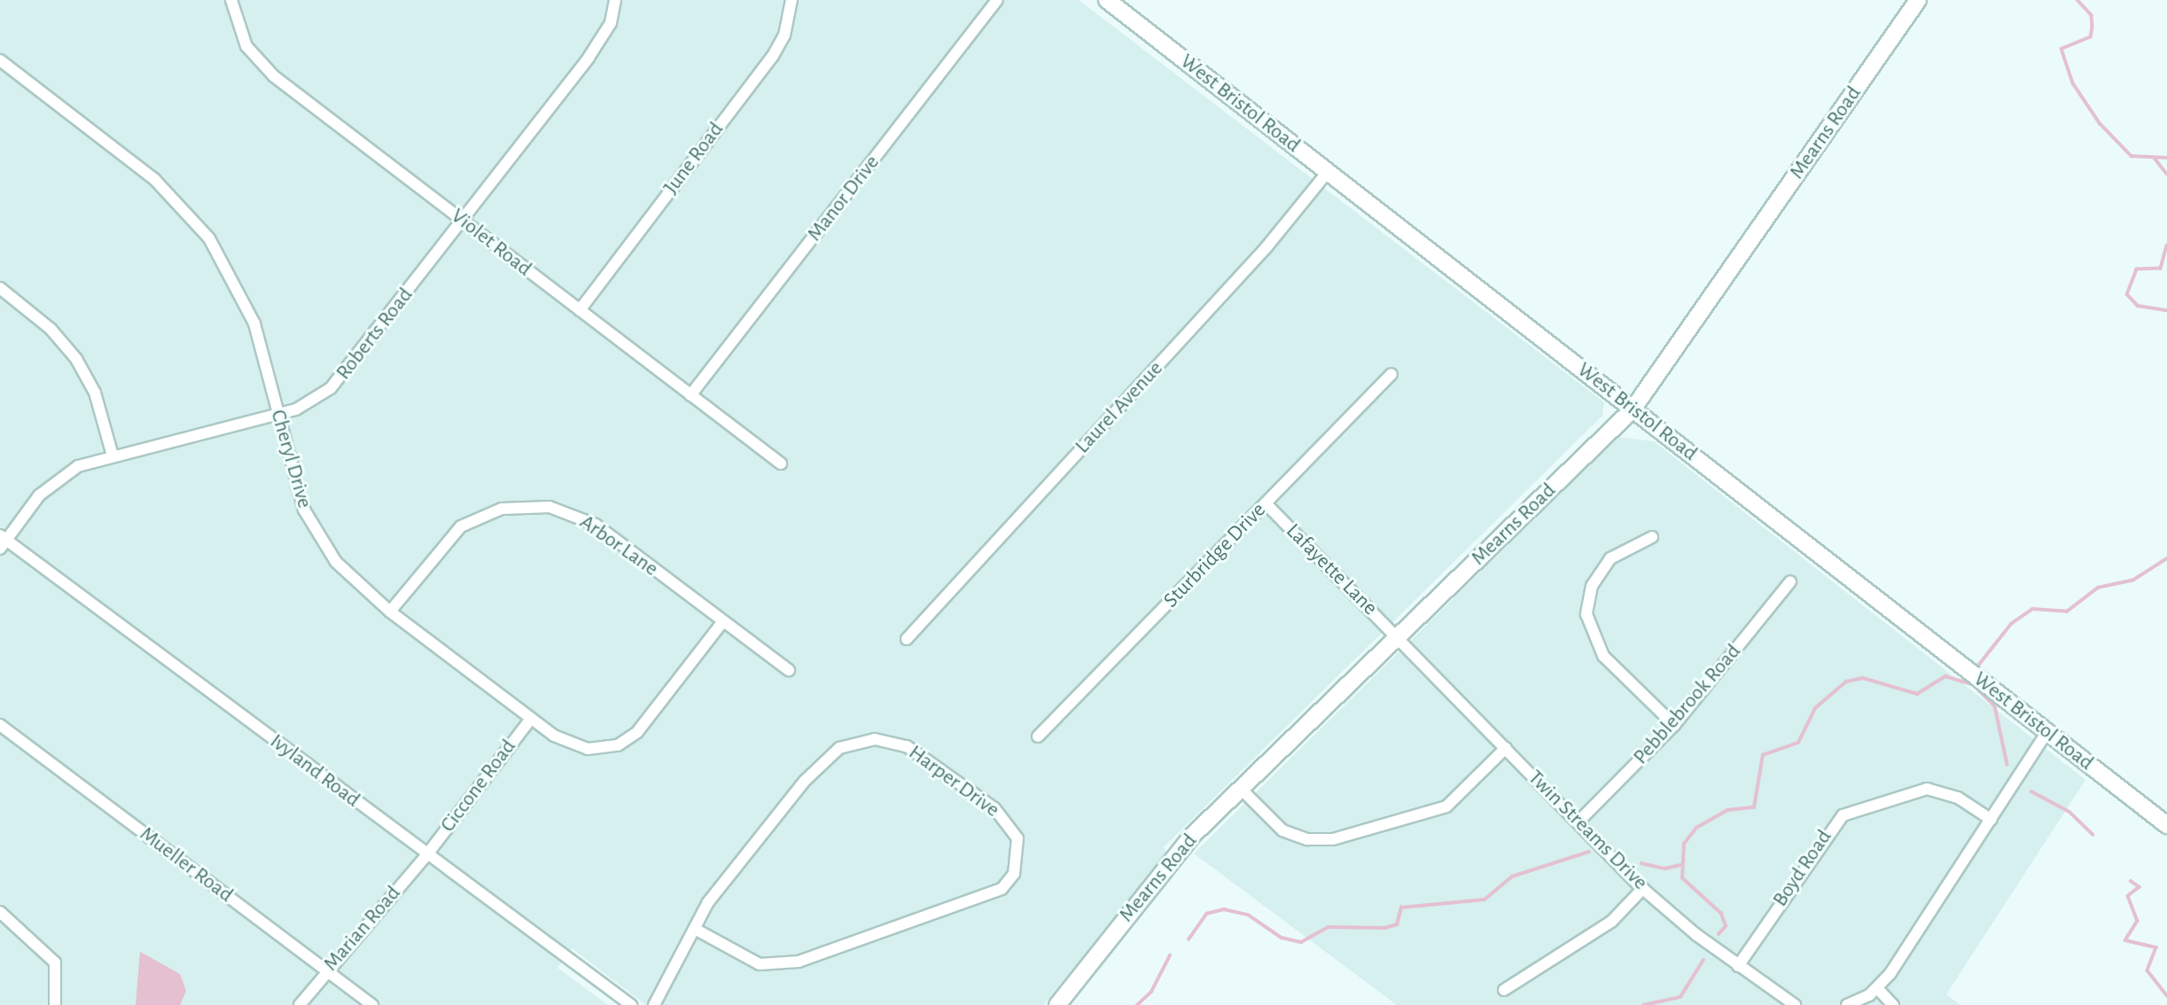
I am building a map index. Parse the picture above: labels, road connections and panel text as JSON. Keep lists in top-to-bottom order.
{
  "streets": {
    "main road": ["West Bristol Road", "Mearns Road"],
    "street": [
      "June Road",
      "Manor Drive",
      "Violet Road",
      "Roberts Road",
      "Laurel Avenue",
      "Cheryl Drive",
      "Arbor Lane",
      "Sturbridge Drive",
      "Lafayette Lane",
      "Pebblebrook Road",
      "Ivyland Road",
      "Harper Drive",
      "Ciccone Road",
      "Twin Streams Drive",
      "Mueller Road",
      "Boyd Road",
      "Marian Road"
    ]
  },
  "crossings": [
    ["West Bristol Road", "Mearns Road"],
    ["West Bristol Road", "Laurel Avenue"],
    ["Mearns Road", "Lafayette Lane"],
    ["Mearns Road", "Twin Streams Drive"],
    ["June Road", "Violet Road"],
    ["Manor Drive", "Violet Road"],
    ["Violet Road", "Roberts Road"],
    ["Roberts Road", "Cheryl Drive"],
    ["Roberts Road", "Ivyland Road"],
    ["Cheryl Drive", "Arbor Lane"],
    ["Cheryl Drive", "Ciccone Road"],
    ["Sturbridge Drive", "Lafayette Lane"],
    ["Lafayette Lane", "Twin Streams Drive"],
    ["Pebblebrook Road", "Twin Streams Drive"],
    ["Ivyland Road", "Ciccone Road"],
    ["Ivyland Road", "Marian Road"],
    ["Ciccone Road", "Marian Road"],
    ["Twin Streams Drive", "Boyd Road"],
    ["Mueller Road", "Marian Road"]
  ]
}
